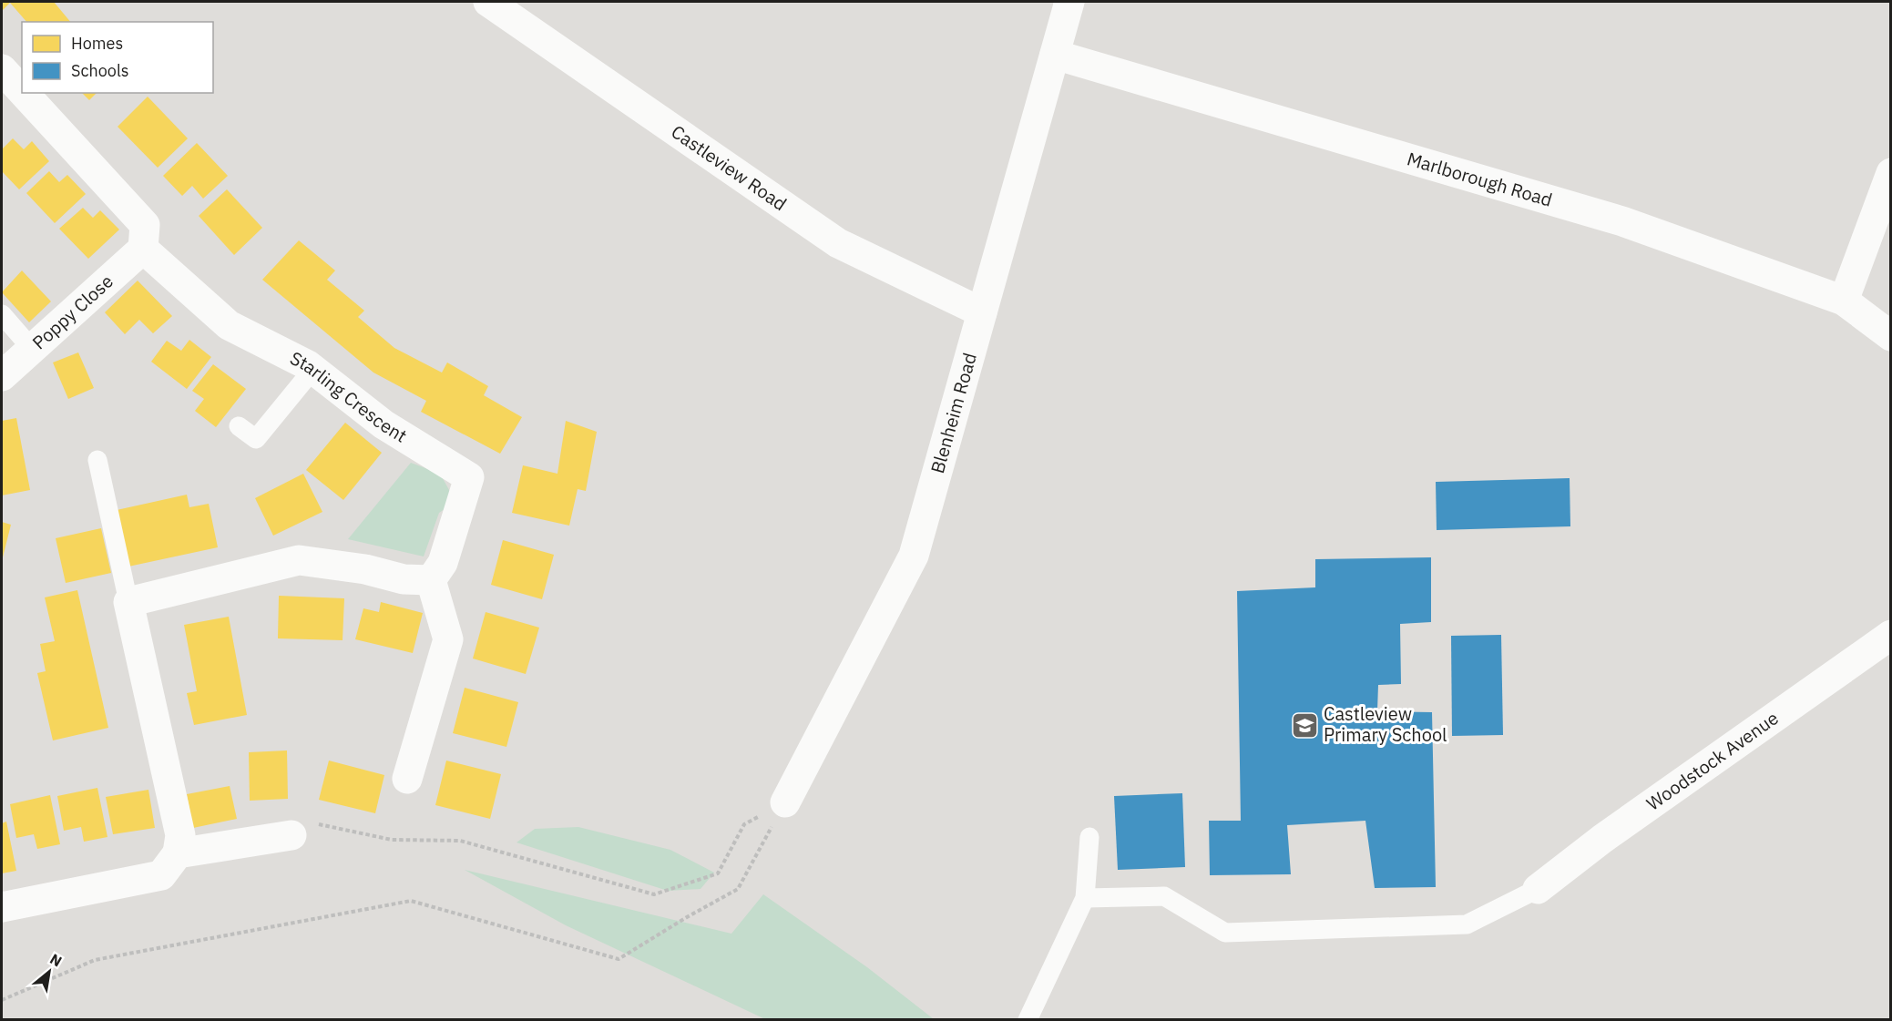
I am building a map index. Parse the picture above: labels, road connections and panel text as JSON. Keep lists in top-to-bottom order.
{
  "streets": {
    "street": [
      "Castleview Road",
      "Marlborough Road",
      "Poppy Close",
      "Starling Crescent",
      "Blenheim Road",
      "Woodstock Avenue"
    ]
  },
  "crossings": [
    ["Castleview Road", "Blenheim Road"],
    ["Marlborough Road", "Blenheim Road"],
    ["Poppy Close", "Starling Crescent"]
  ],
  "places": {
    "school or university": ["Castleview Primary School"]
  },
  "legend": ["Homes", "Schools"],
  "north": "top right"
}
